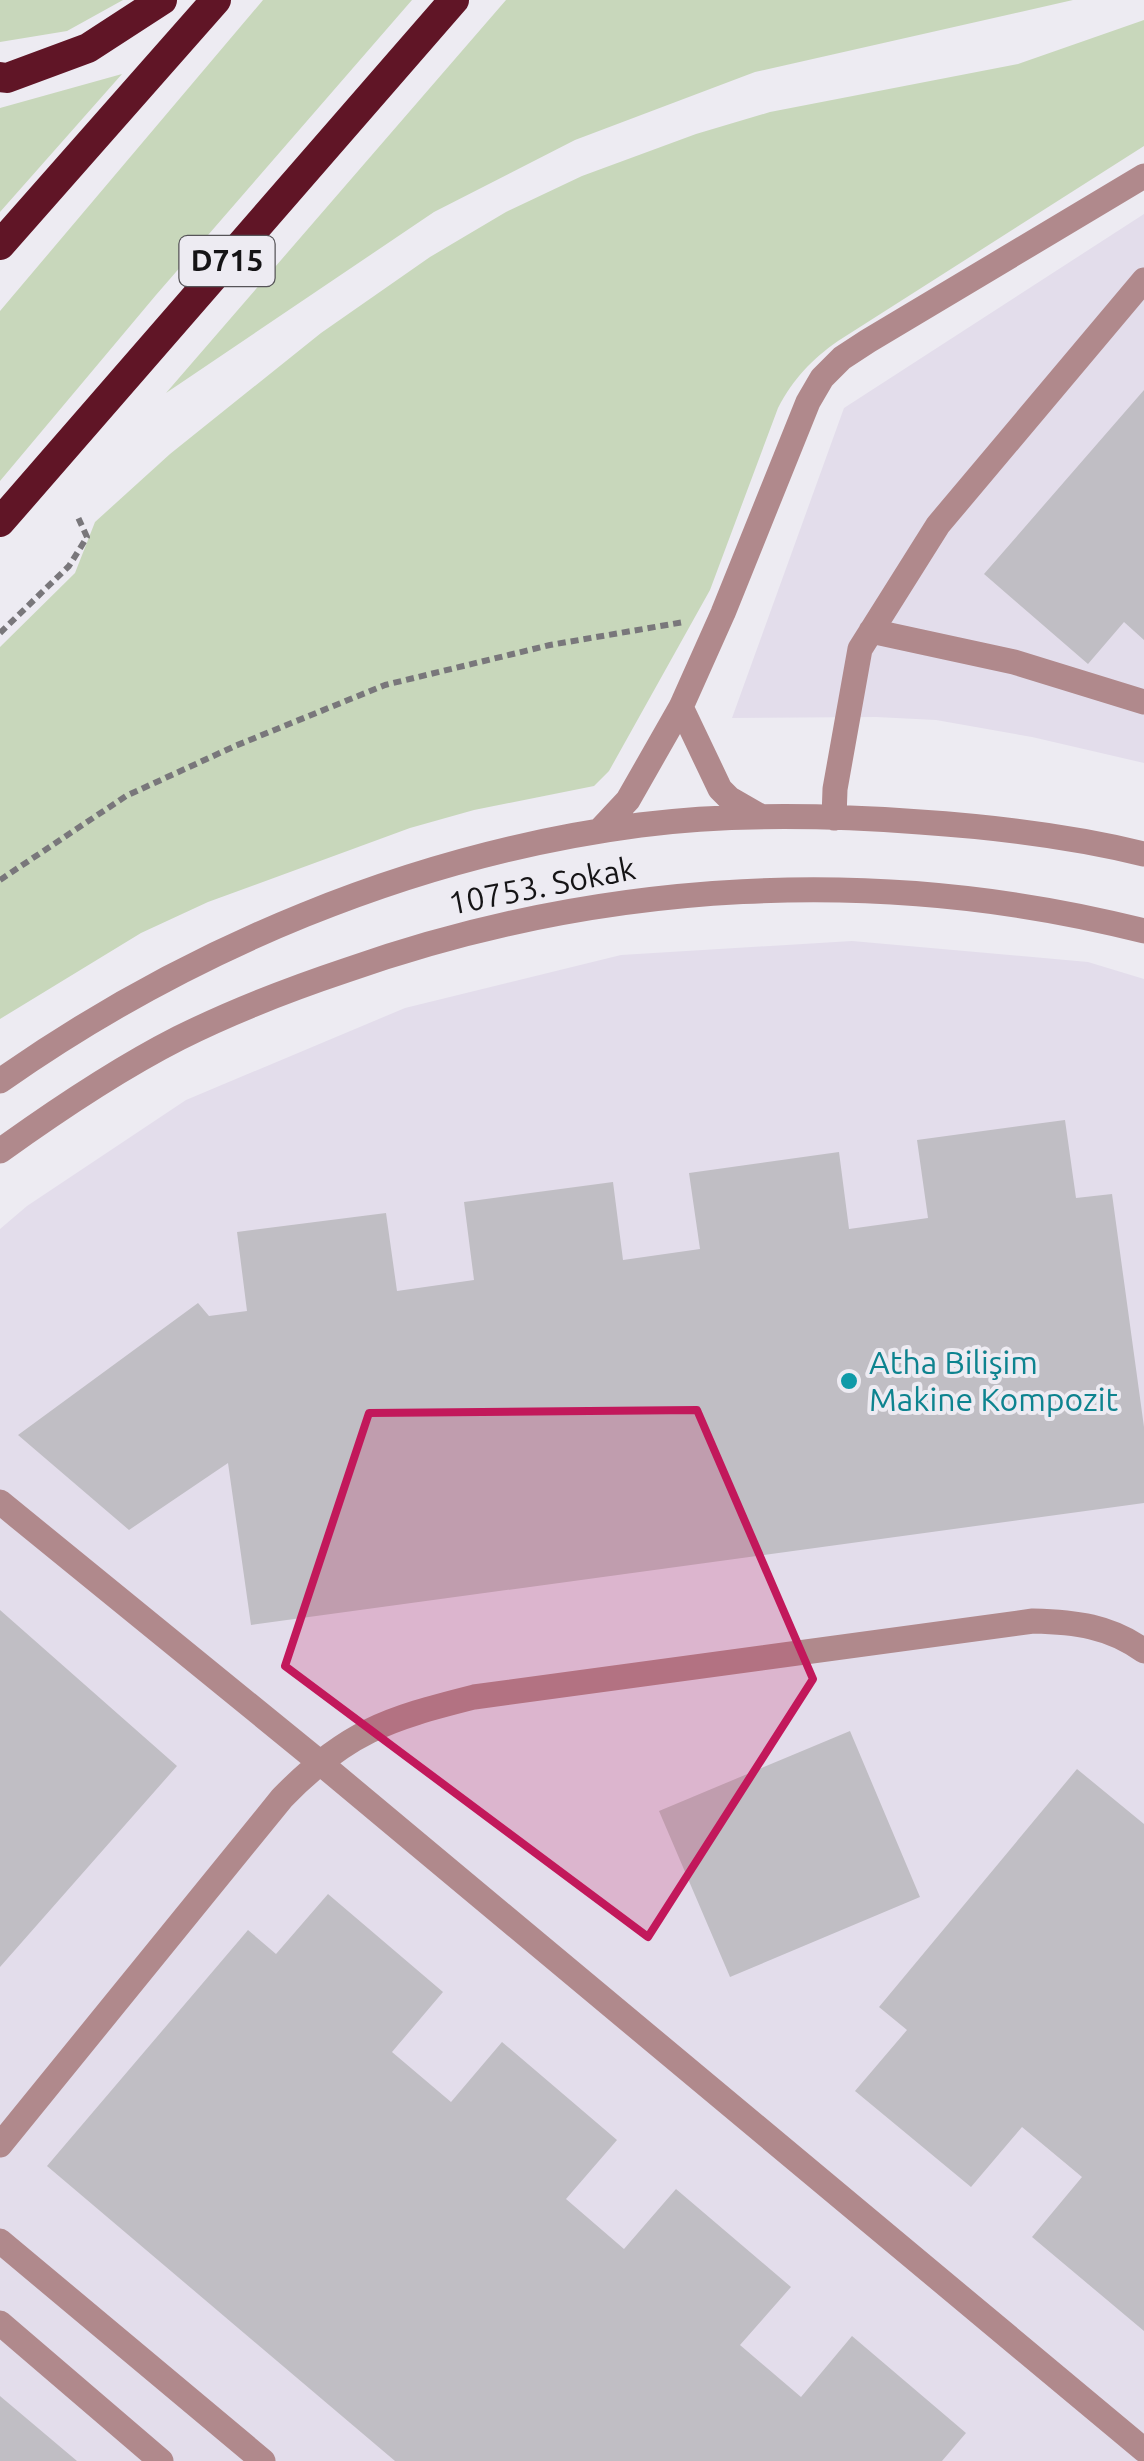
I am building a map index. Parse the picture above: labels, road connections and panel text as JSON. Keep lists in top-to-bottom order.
{
  "streets": {
    "highway": ["D715"],
    "street": ["10753. Sokak"]
  },
  "places": ["Atha Bilişim Makine Kompozit"]
}
